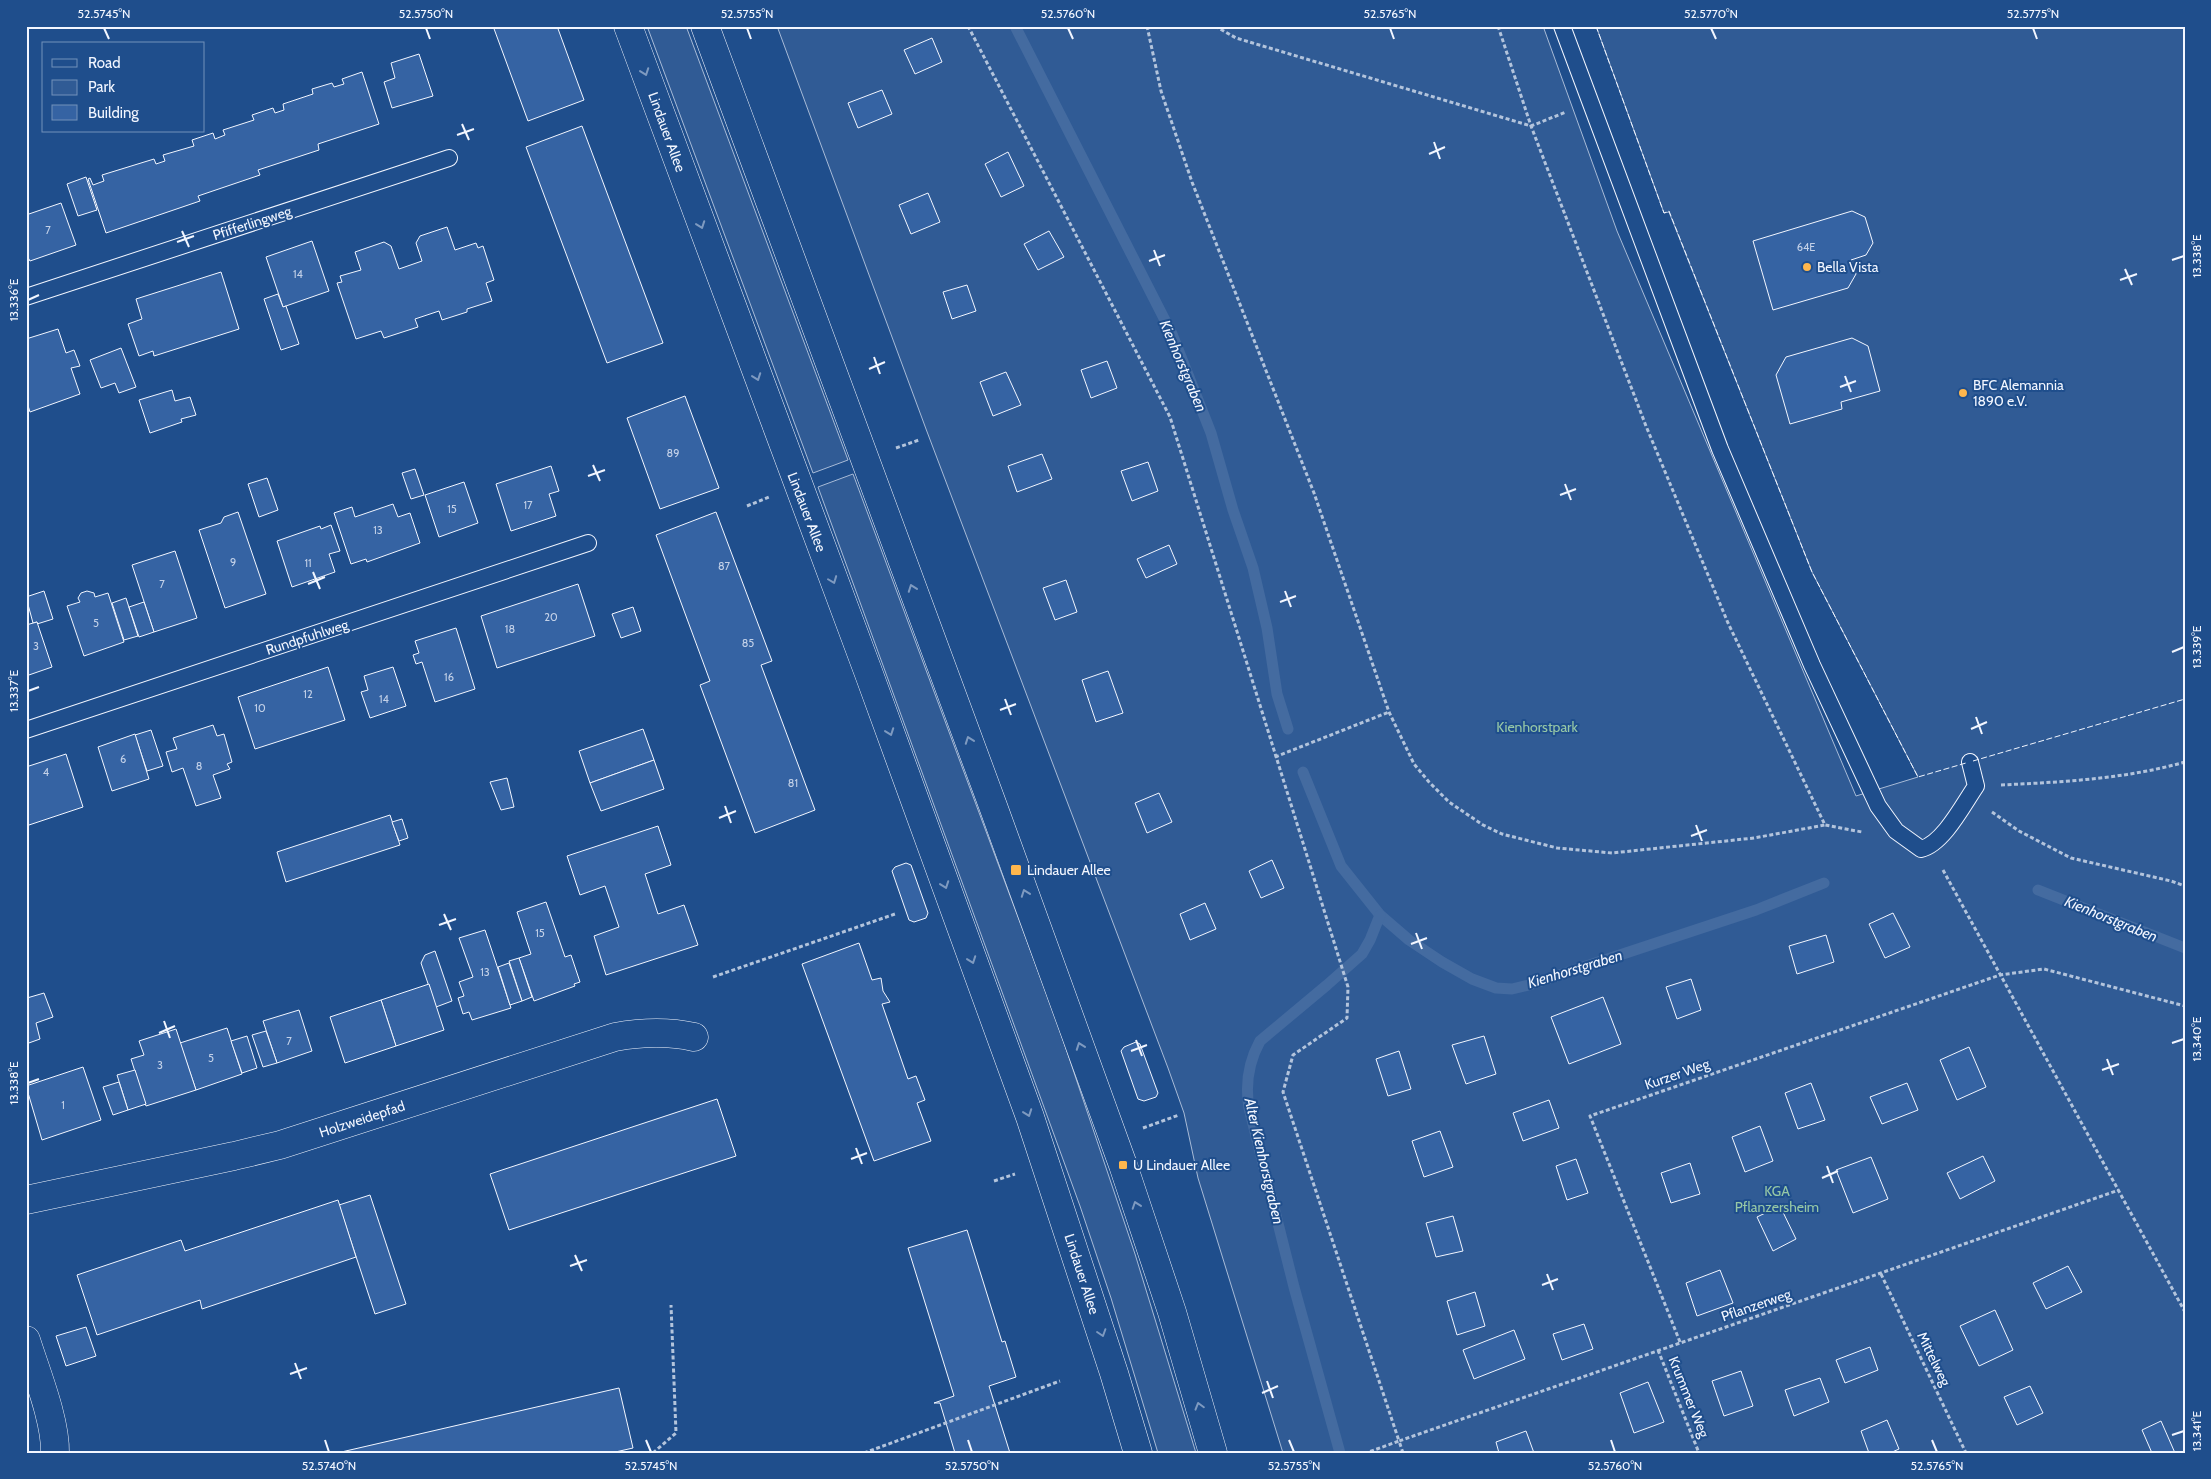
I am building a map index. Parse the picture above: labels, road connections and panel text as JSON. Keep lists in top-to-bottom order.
{
  "streets": {
    "main road": ["Lindauer Allee", "Holzweidepfad"],
    "lane": ["Pfifferlingweg", "Rundpfuhlweg"],
    "path": [
      "Kurzer Weg",
      "Pflanzerweg",
      "Mittelweg",
      "Krummer Weg"
    ]
  },
  "crossings": [
    ["Kurzer Weg", "Pflanzerweg"],
    ["Pflanzerweg", "Mittelweg"],
    ["Pflanzerweg", "Krummer Weg"]
  ],
  "water": ["Kienhorstgraben", "Alter Kienhorstgraben"],
  "parks": ["Kienhorstpark", "KGA Pflanzersheim"],
  "places": {
    "other": ["Bella Vista", "BFC Alemannia 1890 e.V."],
    "transit": ["Lindauer Allee", "U Lindauer Allee"]
  },
  "house_numbers": [
    "7",
    "64E",
    "14",
    "89",
    "17",
    "15",
    "13",
    "9",
    "11",
    "87",
    "7",
    "20",
    "5",
    "18",
    "85",
    "3",
    "16",
    "12",
    "14",
    "10",
    "6",
    "8",
    "4",
    "81",
    "15",
    "13",
    "7",
    "5",
    "3",
    "1"
  ],
  "legend": ["Road", "Park", "Building"],
  "coordinates": [
    "52.5745°N",
    "52.5750°N",
    "52.5755°N",
    "52.5760°N",
    "52.5765°N",
    "52.5770°N",
    "52.5775°N",
    "13.338°E",
    "13.336°E",
    "13.339°E",
    "13.337°E",
    "13.340°E",
    "13.341°E",
    "52.5740°N"
  ]
}
